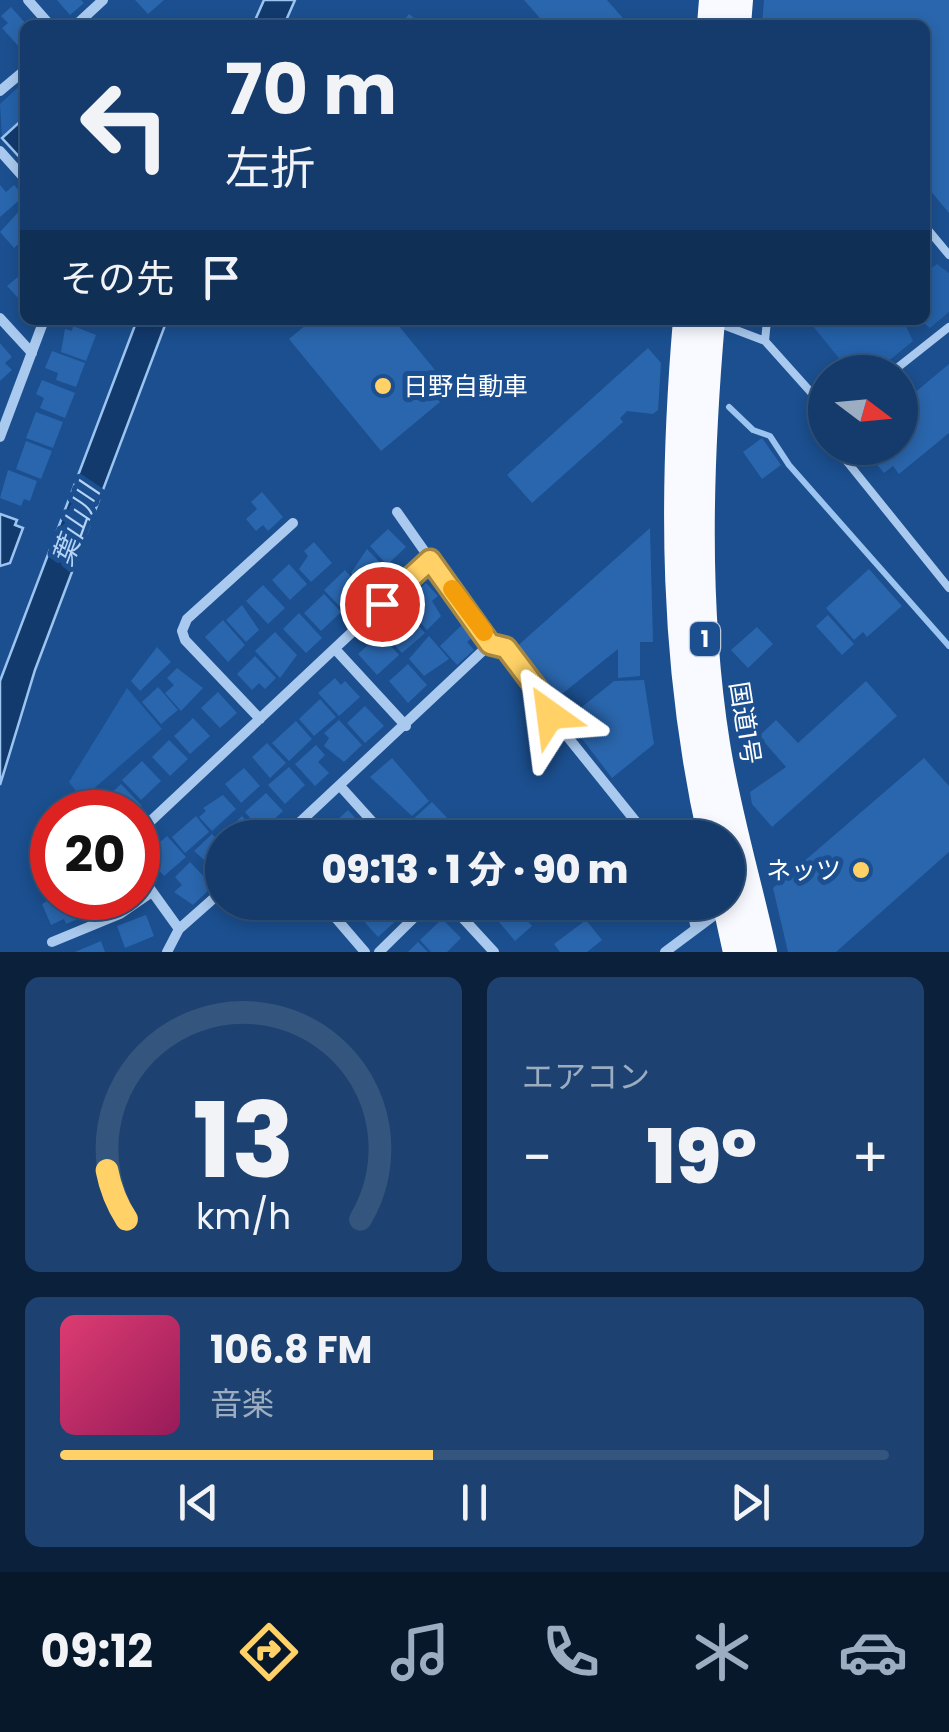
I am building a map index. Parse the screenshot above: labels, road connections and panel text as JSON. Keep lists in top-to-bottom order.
{
  "streets": {
    "highway": ["1", "国道1号"]
  },
  "water": ["葉山川"],
  "places": ["日野自動車", "ネッツ"],
  "north": "right",
  "page": {
    "turn": ["70 m", "左折"],
    "then": "その先",
    "limit": "20",
    "trip": "09:13 · 1 分 · 90 m",
    "tile": "エアコン",
    "heat": ["−", "19°", "+"],
    "song": ["106.8 FM", "音楽"],
    "tabs": "09:12",
    "gauge": ["13", "km/h"]
  }
}
